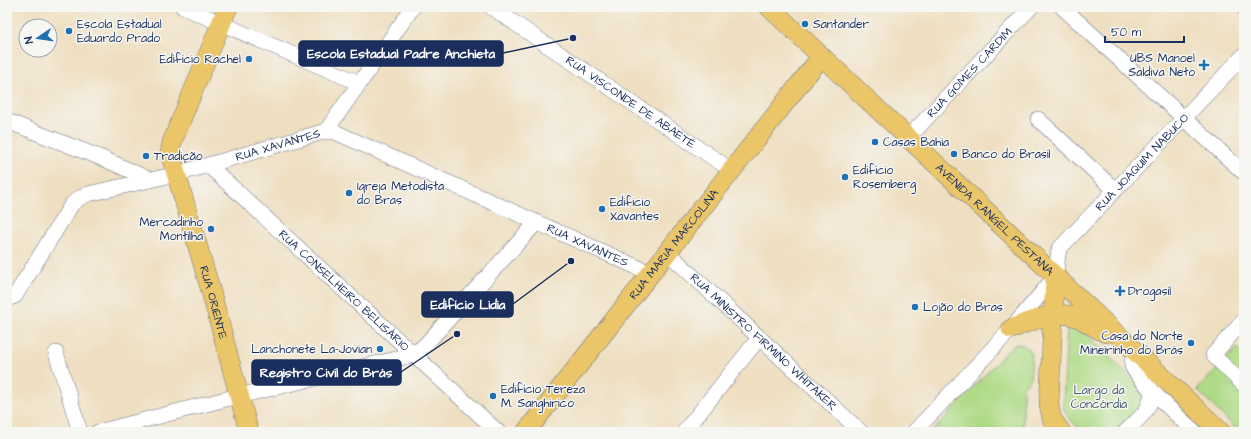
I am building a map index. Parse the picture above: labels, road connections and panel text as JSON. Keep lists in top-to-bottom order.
{
  "streets": {
    "main road": ["AVENIDA RANGEL PESTANA", "RUA MARIA MARCOLINA", "RUA ORIENTE"],
    "street": [
      "RUA GOMES CARDIM",
      "RUA VISCONDE DE ABAETÉ",
      "RUA XAVANTES",
      "RUA JOAQUIM NABUCO",
      "RUA CONSELHEIRO BELISÁRIO",
      "RUA MINISTRO FIRMINO WHITAKER"
    ]
  },
  "crossings": [
    ["RUA GOMES CARDIM", "AVENIDA RANGEL PESTANA"],
    ["RUA VISCONDE DE ABAETÉ", "RUA MARIA MARCOLINA"],
    ["RUA XAVANTES", "RUA MARIA MARCOLINA"],
    ["RUA XAVANTES", "RUA CONSELHEIRO BELISÁRIO"],
    ["RUA XAVANTES", "RUA ORIENTE"],
    ["RUA JOAQUIM NABUCO", "AVENIDA RANGEL PESTANA"],
    ["AVENIDA RANGEL PESTANA", "RUA MARIA MARCOLINA"],
    ["RUA MARIA MARCOLINA", "RUA MINISTRO FIRMINO WHITAKER"]
  ],
  "parks": ["Largo da Concórdia"],
  "places": {
    "other": [
      "Santander",
      "Escola Estadual Eduardo Prado",
      "Escola Estadual Padre Anchieta",
      "Edifício Rachel",
      "Casas Bahia",
      "Banco do Brasil",
      "Tradição",
      "Edifício Rosemberg",
      "Igreja Metodista do Bras",
      "Edificio Xavantes",
      "Mercadinho Montilha",
      "Edifício Lidia",
      "Lojão do Bras",
      "Registro Civil do Brás",
      "Casa do Norte Mineirinho do Brás",
      "Lanchonete La-Jovian",
      "Edifício Tereza M. Sanghirico"
    ],
    "health": ["UBS Manoel Saldiva Neto", "Drogasil"]
  },
  "scale_bar": "50 m",
  "north": "left"
}
